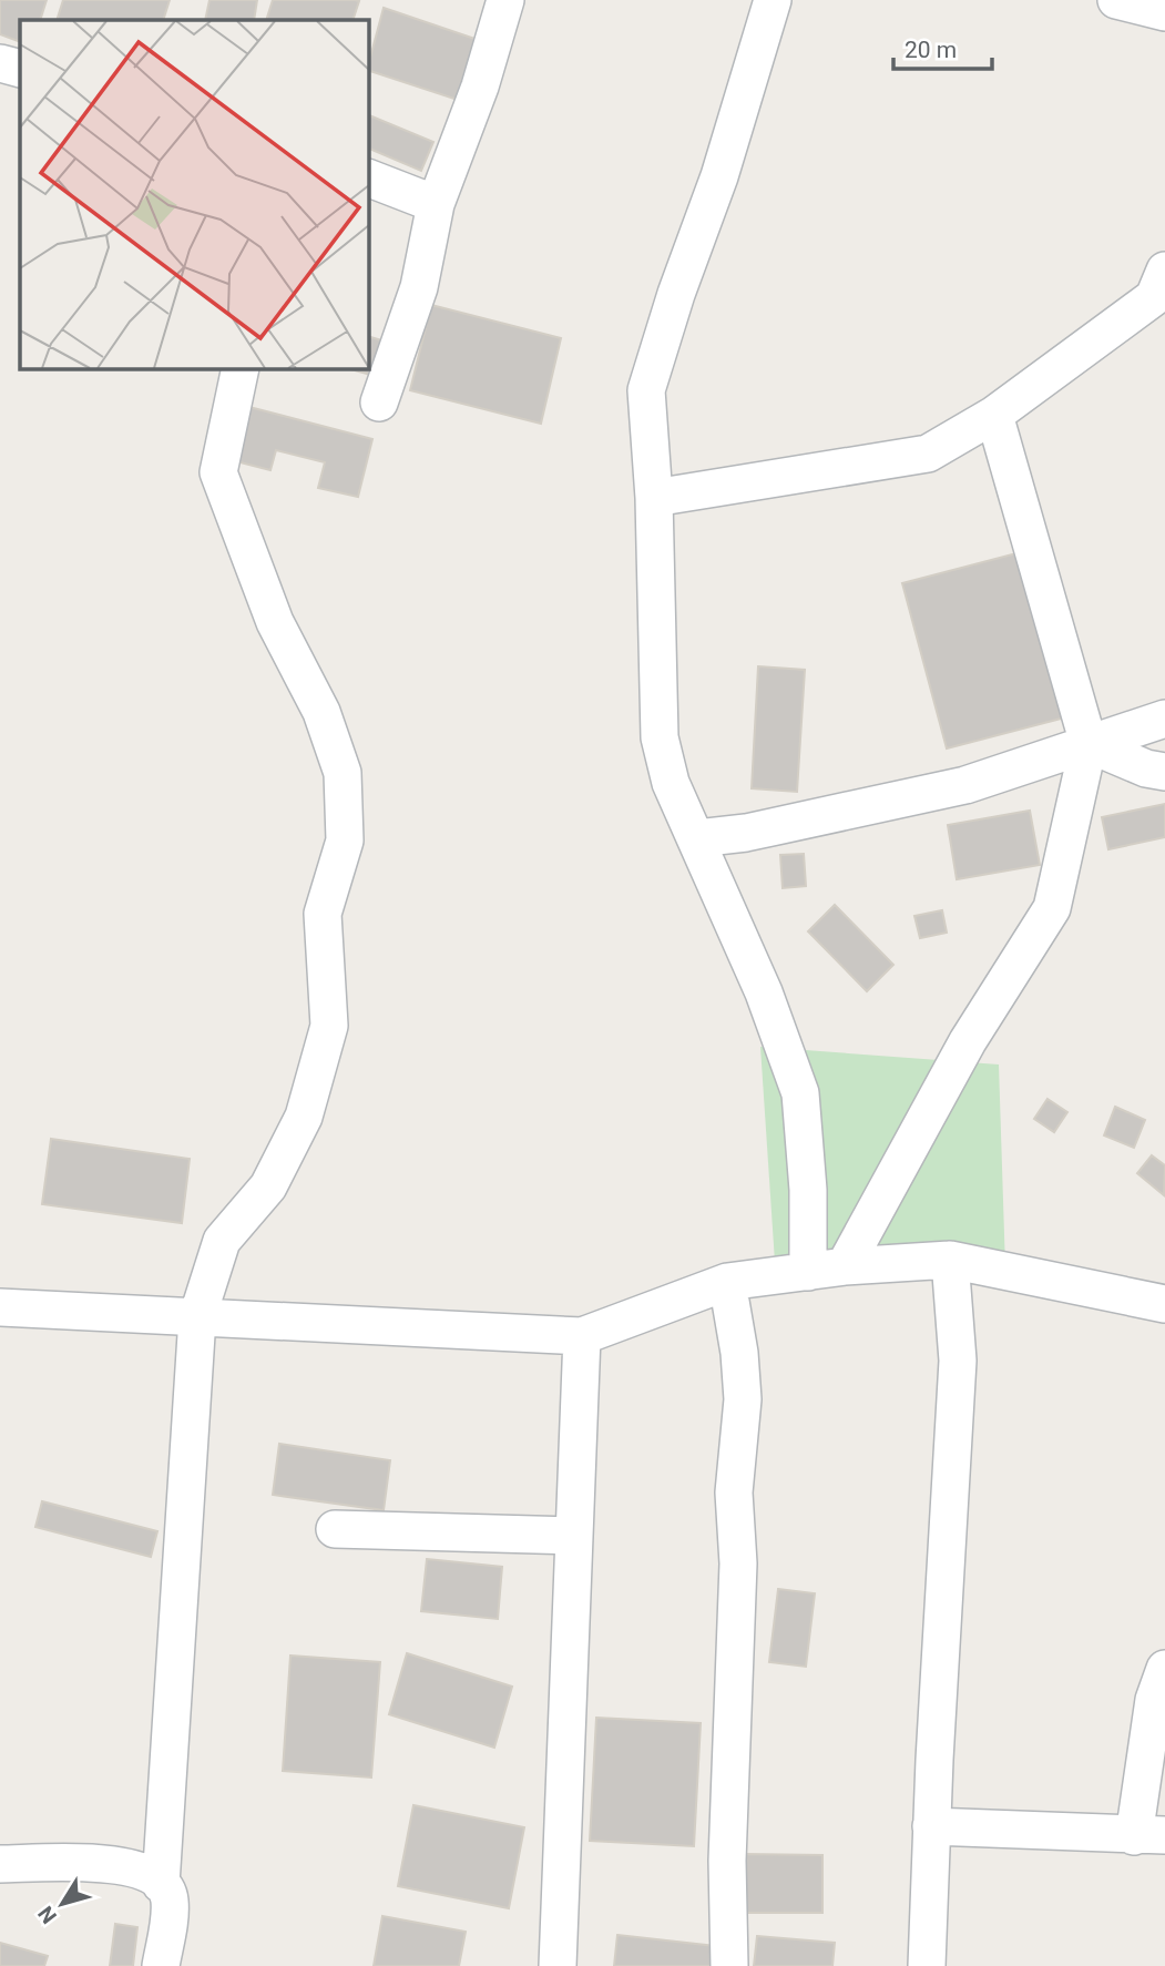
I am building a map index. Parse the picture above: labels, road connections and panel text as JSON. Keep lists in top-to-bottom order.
{
  "scale_bar": "20 m",
  "north": "bottom left"
}
